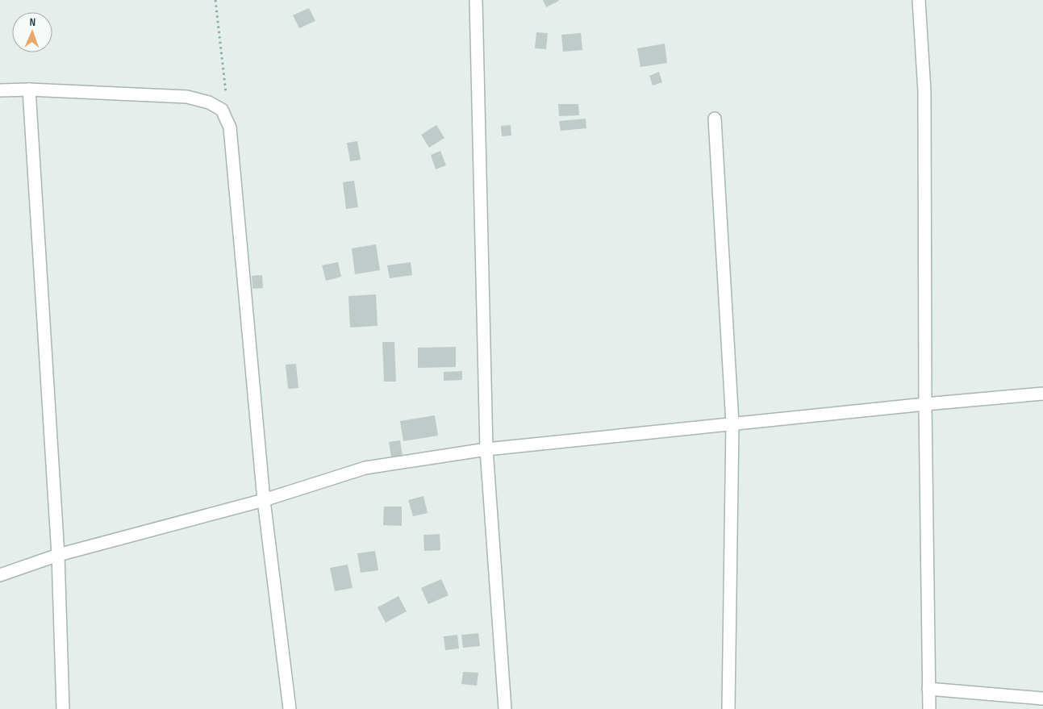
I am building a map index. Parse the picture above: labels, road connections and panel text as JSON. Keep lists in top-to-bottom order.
{
  "north": "top"
}
